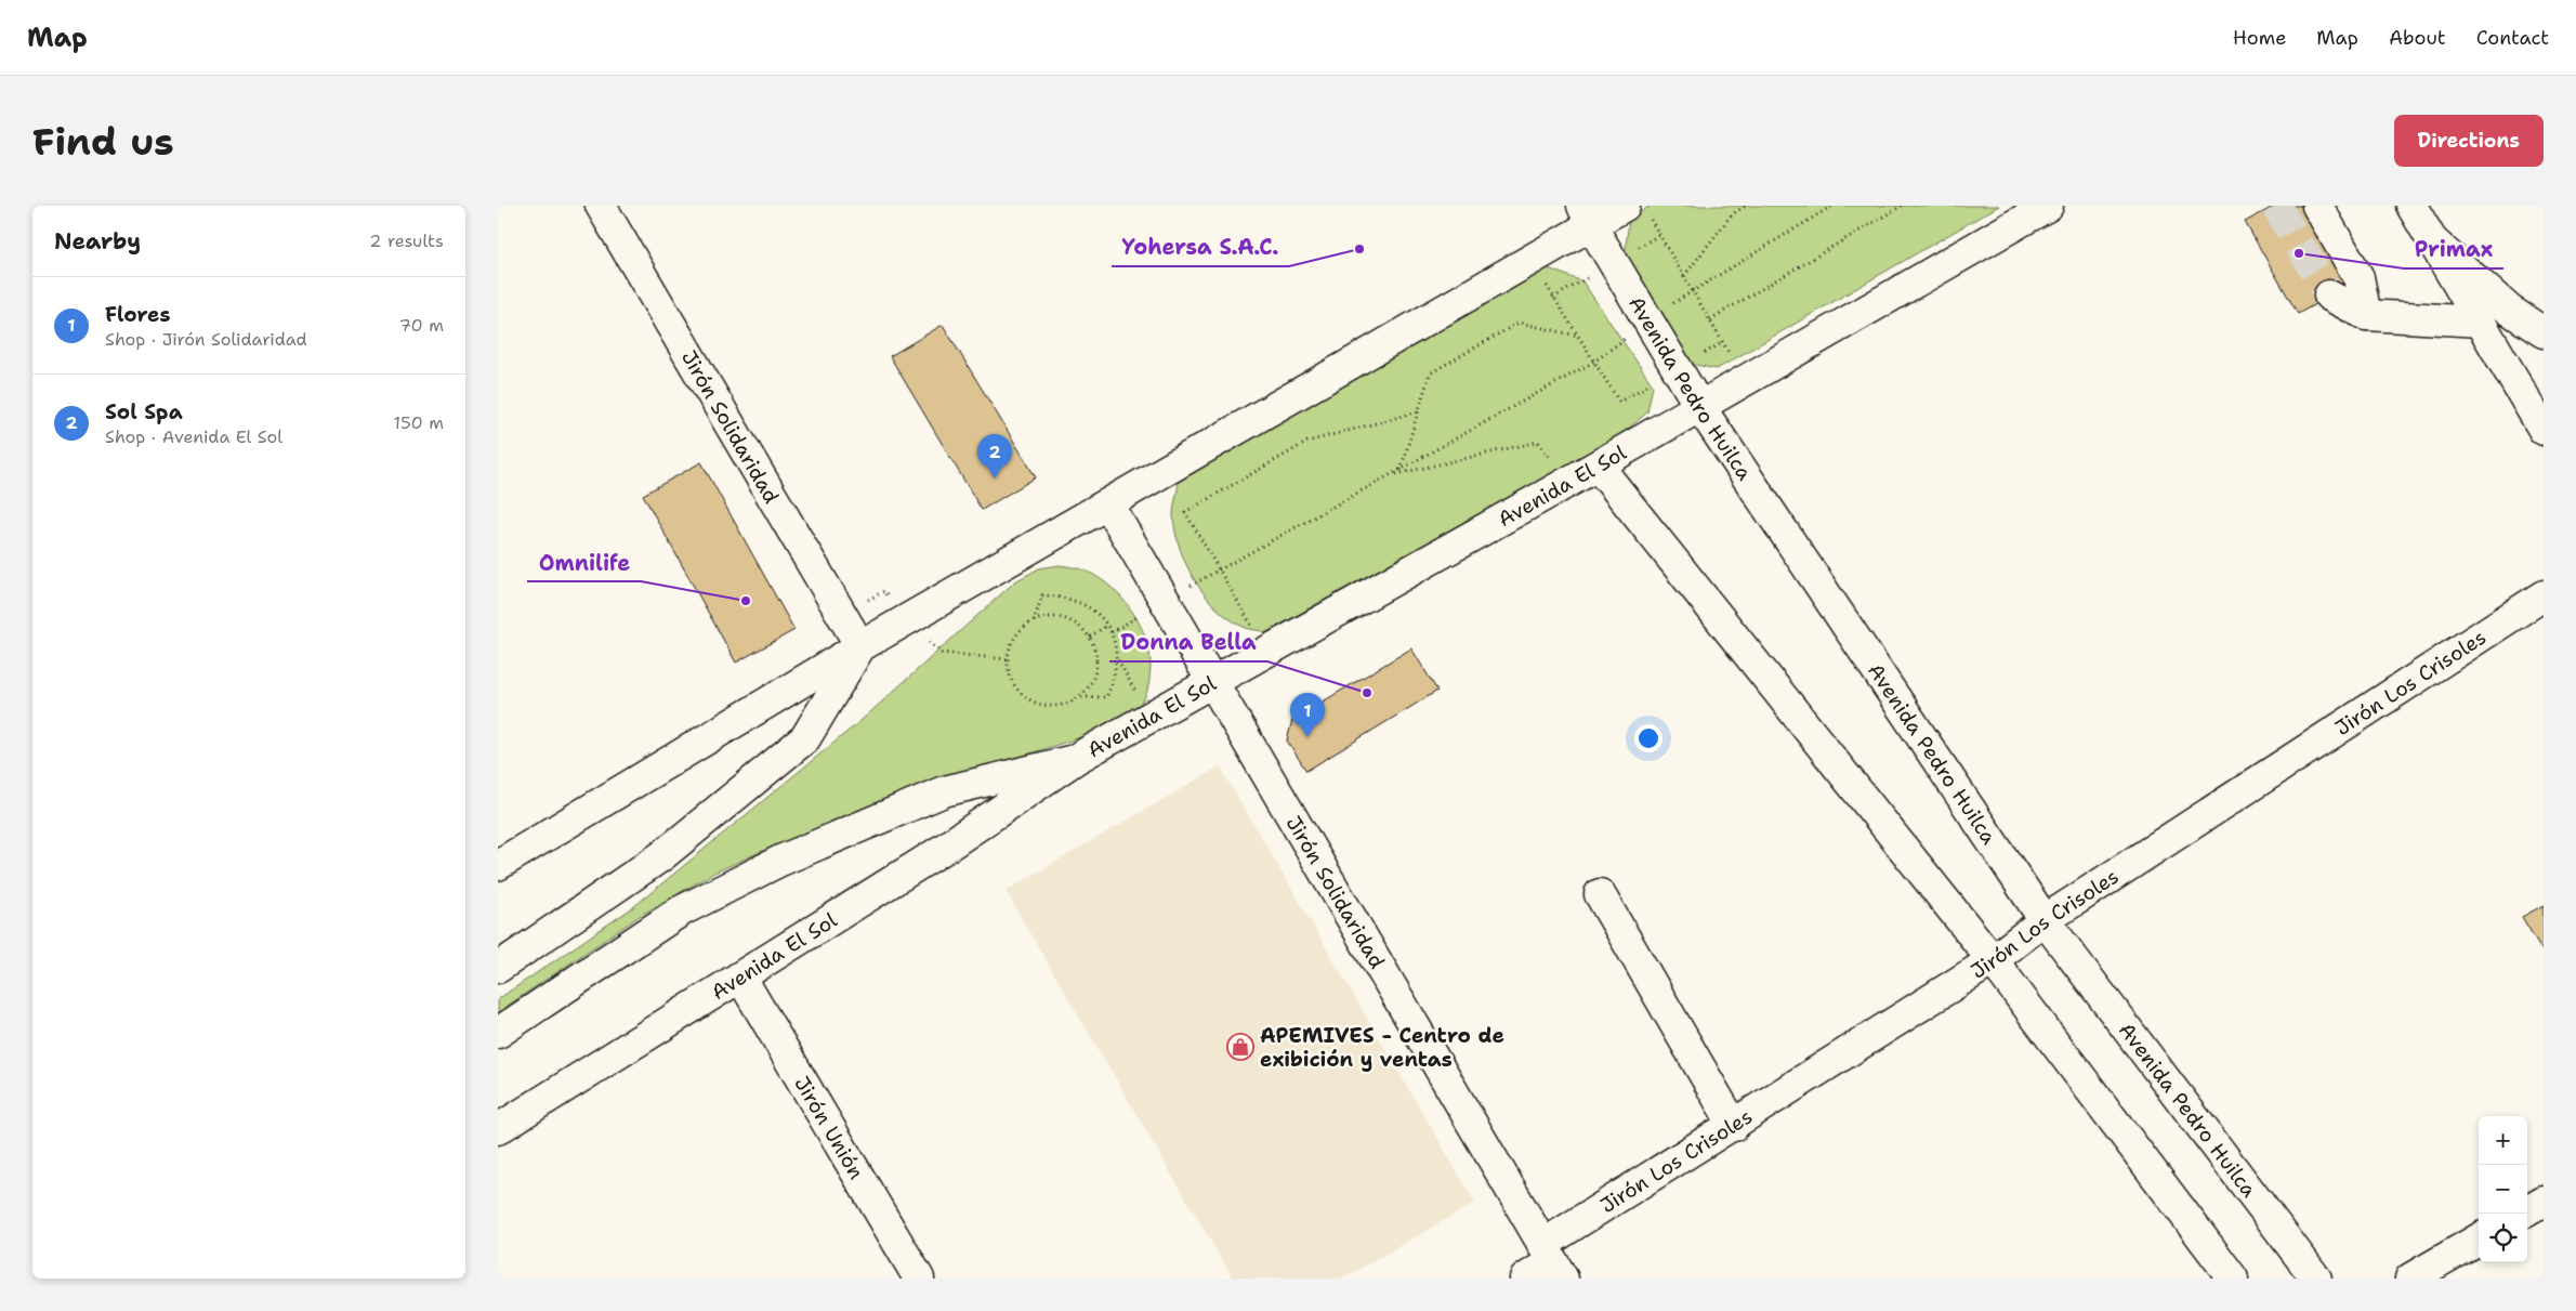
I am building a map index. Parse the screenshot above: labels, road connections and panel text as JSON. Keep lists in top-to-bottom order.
{
  "streets": {
    "street": [
      "Avenida Pedro Huilca",
      "Jirón Solidaridad",
      "Avenida El Sol",
      "Jirón Los Crisoles",
      "Jirón Unión"
    ]
  },
  "crossings": [
    ["Avenida Pedro Huilca", "Avenida El Sol"],
    ["Avenida Pedro Huilca", "Jirón Los Crisoles"],
    ["Jirón Solidaridad", "Avenida El Sol"],
    ["Jirón Solidaridad", "Jirón Los Crisoles"],
    ["Avenida El Sol", "Jirón Unión"]
  ],
  "places": {
    "other": [
      "Yohersa S.A.C.",
      "Primax",
      "Omnilife",
      "Donna Bella"
    ],
    "shop": ["APEMIVES - Centro de exibición y ventas"]
  },
  "page": {
    "header": "Map",
    "nav": [
      "Home",
      "Map",
      "About",
      "Contact"
    ],
    "buttons": "Directions",
    "title": "Find us",
    "heading": ["Nearby", "2 results"],
    "list": [
      {
        "mark": "1",
        "name": "Flores",
        "note": "Shop · Jirón Solidaridad",
        "value": "70 m"
      },
      {
        "mark": "2",
        "name": "Sol Spa",
        "note": "Shop · Avenida El Sol",
        "value": "150 m"
      }
    ],
    "pins": ["2", "1"],
    "map_buttons": ["+", "−"]
  }
}
